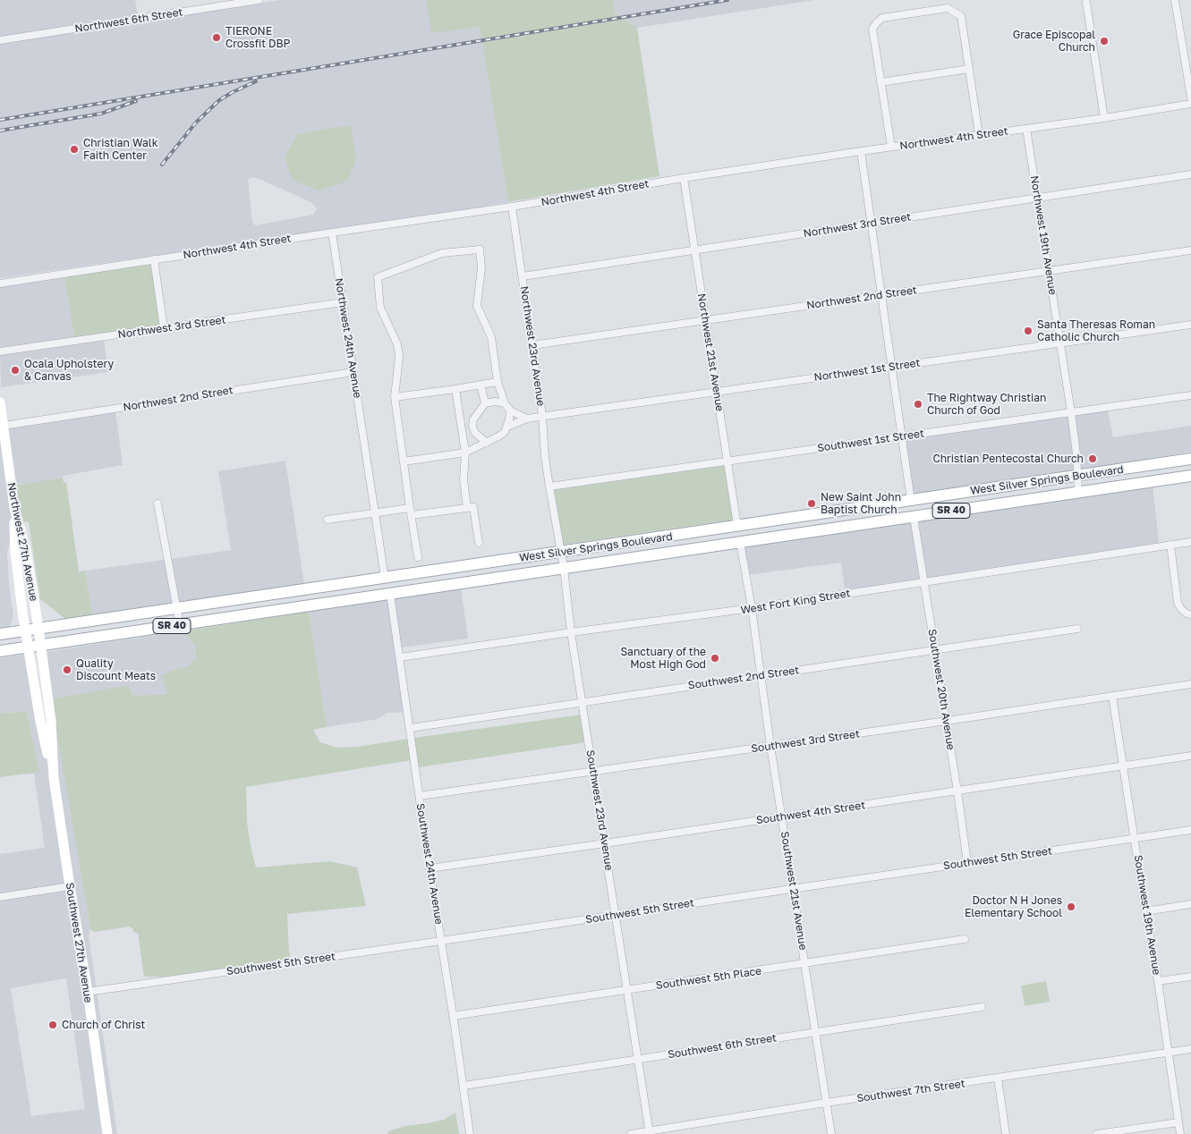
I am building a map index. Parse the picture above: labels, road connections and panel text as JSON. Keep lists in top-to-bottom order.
{
  "streets": {
    "main road": [
      "West Silver Springs Boulevard",
      "SR 40",
      "Northwest 27th Avenue",
      "Southwest 27th Avenue"
    ],
    "street": [
      "Northwest 6th Street",
      "Northwest 4th Street",
      "Northwest 3rd Street",
      "Northwest 19th Avenue",
      "Northwest 2nd Street",
      "Northwest 24th Avenue",
      "Northwest 23rd Avenue",
      "Northwest 21st Avenue",
      "Northwest 1st Street",
      "Southwest 1st Street",
      "West Fort King Street",
      "Southwest 2nd Street",
      "Southwest 20th Avenue",
      "Southwest 3rd Street",
      "Southwest 23rd Avenue",
      "Southwest 4th Street",
      "Southwest 5th Street",
      "Southwest 24th Avenue",
      "Southwest 21st Avenue",
      "Southwest 19th Avenue",
      "Southwest 5th Place",
      "Southwest 6th Street",
      "Southwest 7th Street"
    ]
  },
  "crossings": [
    ["Northwest 4th Street", "Northwest 19th Avenue"],
    ["Northwest 4th Street", "Northwest 24th Avenue"],
    ["Northwest 4th Street", "Northwest 23rd Avenue"],
    ["Northwest 4th Street", "Northwest 21st Avenue"],
    ["Northwest 3rd Street", "Northwest 19th Avenue"],
    ["Northwest 3rd Street", "Northwest 24th Avenue"],
    ["Northwest 3rd Street", "Northwest 23rd Avenue"],
    ["Northwest 3rd Street", "Northwest 21st Avenue"],
    ["Northwest 19th Avenue", "Northwest 2nd Street"],
    ["Northwest 19th Avenue", "Northwest 1st Street"],
    ["Northwest 2nd Street", "Northwest 24th Avenue"],
    ["Northwest 2nd Street", "Northwest 23rd Avenue"],
    ["Northwest 2nd Street", "Northwest 21st Avenue"],
    ["Northwest 2nd Street", "Northwest 27th Avenue"],
    ["Northwest 23rd Avenue", "Northwest 1st Street"],
    ["Northwest 23rd Avenue", "Southwest 1st Street"],
    ["Northwest 23rd Avenue", "Southwest 23rd Avenue"],
    ["Northwest 21st Avenue", "Northwest 1st Street"],
    ["Northwest 21st Avenue", "Southwest 1st Street"],
    ["Northwest 21st Avenue", "West Silver Springs Boulevard"],
    ["Southwest 1st Street", "Southwest 23rd Avenue"],
    ["West Silver Springs Boulevard", "Northwest 27th Avenue"],
    ["West Silver Springs Boulevard", "Southwest 20th Avenue"],
    ["West Silver Springs Boulevard", "Southwest 23rd Avenue"],
    ["West Silver Springs Boulevard", "Southwest 24th Avenue"],
    ["West Silver Springs Boulevard", "Southwest 21st Avenue"],
    ["West Silver Springs Boulevard", "Southwest 27th Avenue"],
    ["Northwest 27th Avenue", "Southwest 27th Avenue"],
    ["West Fort King Street", "Southwest 20th Avenue"],
    ["West Fort King Street", "Southwest 23rd Avenue"],
    ["West Fort King Street", "Southwest 24th Avenue"],
    ["West Fort King Street", "Southwest 21st Avenue"],
    ["Southwest 2nd Street", "Southwest 20th Avenue"],
    ["Southwest 2nd Street", "Southwest 23rd Avenue"],
    ["Southwest 2nd Street", "Southwest 24th Avenue"],
    ["Southwest 2nd Street", "Southwest 21st Avenue"],
    ["Southwest 20th Avenue", "Southwest 3rd Street"],
    ["Southwest 20th Avenue", "Southwest 4th Street"],
    ["Southwest 20th Avenue", "Southwest 5th Street"],
    ["Southwest 3rd Street", "Southwest 23rd Avenue"],
    ["Southwest 3rd Street", "Southwest 24th Avenue"],
    ["Southwest 3rd Street", "Southwest 21st Avenue"],
    ["Southwest 3rd Street", "Southwest 19th Avenue"],
    ["Southwest 23rd Avenue", "Southwest 4th Street"],
    ["Southwest 23rd Avenue", "Southwest 5th Street"],
    ["Southwest 23rd Avenue", "Southwest 5th Place"],
    ["Southwest 23rd Avenue", "Southwest 6th Street"],
    ["Southwest 23rd Avenue", "Southwest 7th Street"],
    ["Southwest 4th Street", "Southwest 24th Avenue"],
    ["Southwest 4th Street", "Southwest 21st Avenue"],
    ["Southwest 4th Street", "Southwest 19th Avenue"],
    ["Southwest 5th Street", "Southwest 24th Avenue"],
    ["Southwest 5th Street", "Southwest 21st Avenue"],
    ["Southwest 5th Street", "Southwest 19th Avenue"],
    ["Southwest 5th Street", "Southwest 27th Avenue"],
    ["Southwest 24th Avenue", "Southwest 5th Place"],
    ["Southwest 24th Avenue", "Southwest 6th Street"],
    ["Southwest 21st Avenue", "Southwest 5th Place"],
    ["Southwest 21st Avenue", "Southwest 6th Street"],
    ["Southwest 21st Avenue", "Southwest 7th Street"],
    ["Southwest 19th Avenue", "Southwest 7th Street"]
  ],
  "places": [
    "TIERONE Crossfit DBP",
    "Grace Episcopal Church",
    "Christian Walk Faith Center",
    "Santa Theresas Roman Catholic Church",
    "Ocala Upholstery & Canvas",
    "The Rightway Christian Church of God",
    "Christian Pentecostal Church",
    "New Saint John Baptist Church",
    "Sanctuary of the Most High God",
    "Quality Discount Meats",
    "Doctor N H Jones Elementary School",
    "Church of Christ"
  ]
}
